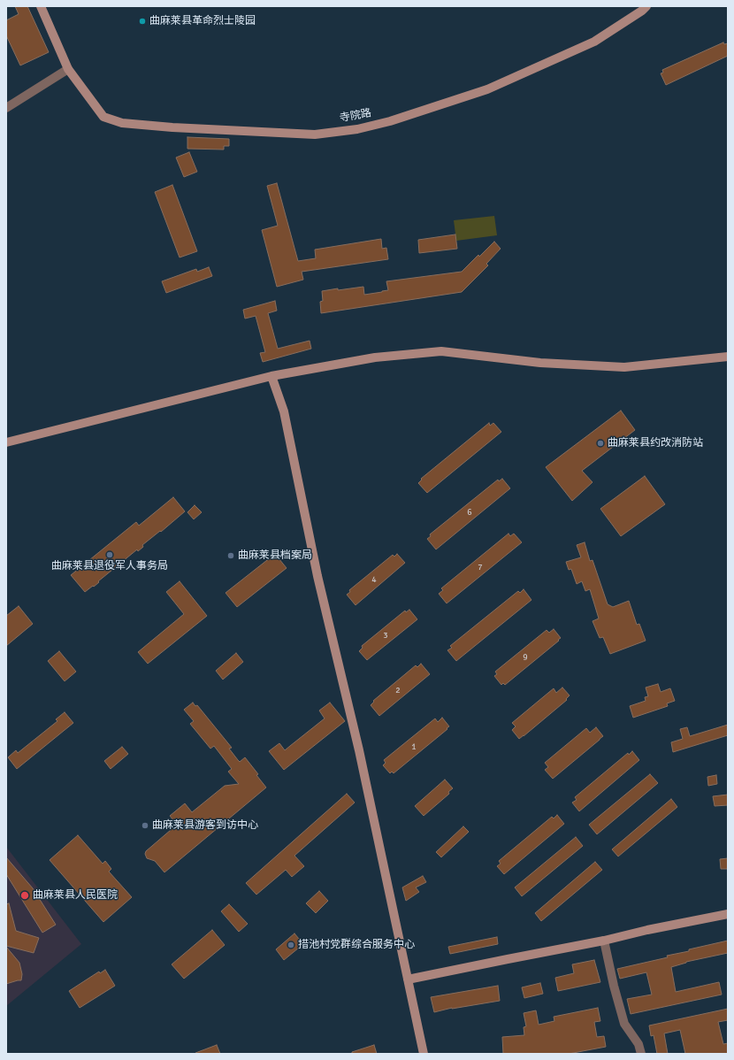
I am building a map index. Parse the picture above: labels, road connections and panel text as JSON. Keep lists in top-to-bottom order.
{
  "streets": {
    "street": ["寺院路"]
  },
  "places": [
    "曲麻莱县革命烈士陵园",
    "曲麻莱县约改消防站",
    "曲麻莱县退役军人事务局",
    "曲麻莱县档案局",
    "曲麻莱县游客到访中心",
    "曲麻莱县人民医院",
    "措池村党群综合服务中心"
  ],
  "house_numbers": [
    "6",
    "7",
    "4",
    "3",
    "9",
    "2",
    "1"
  ]
}
